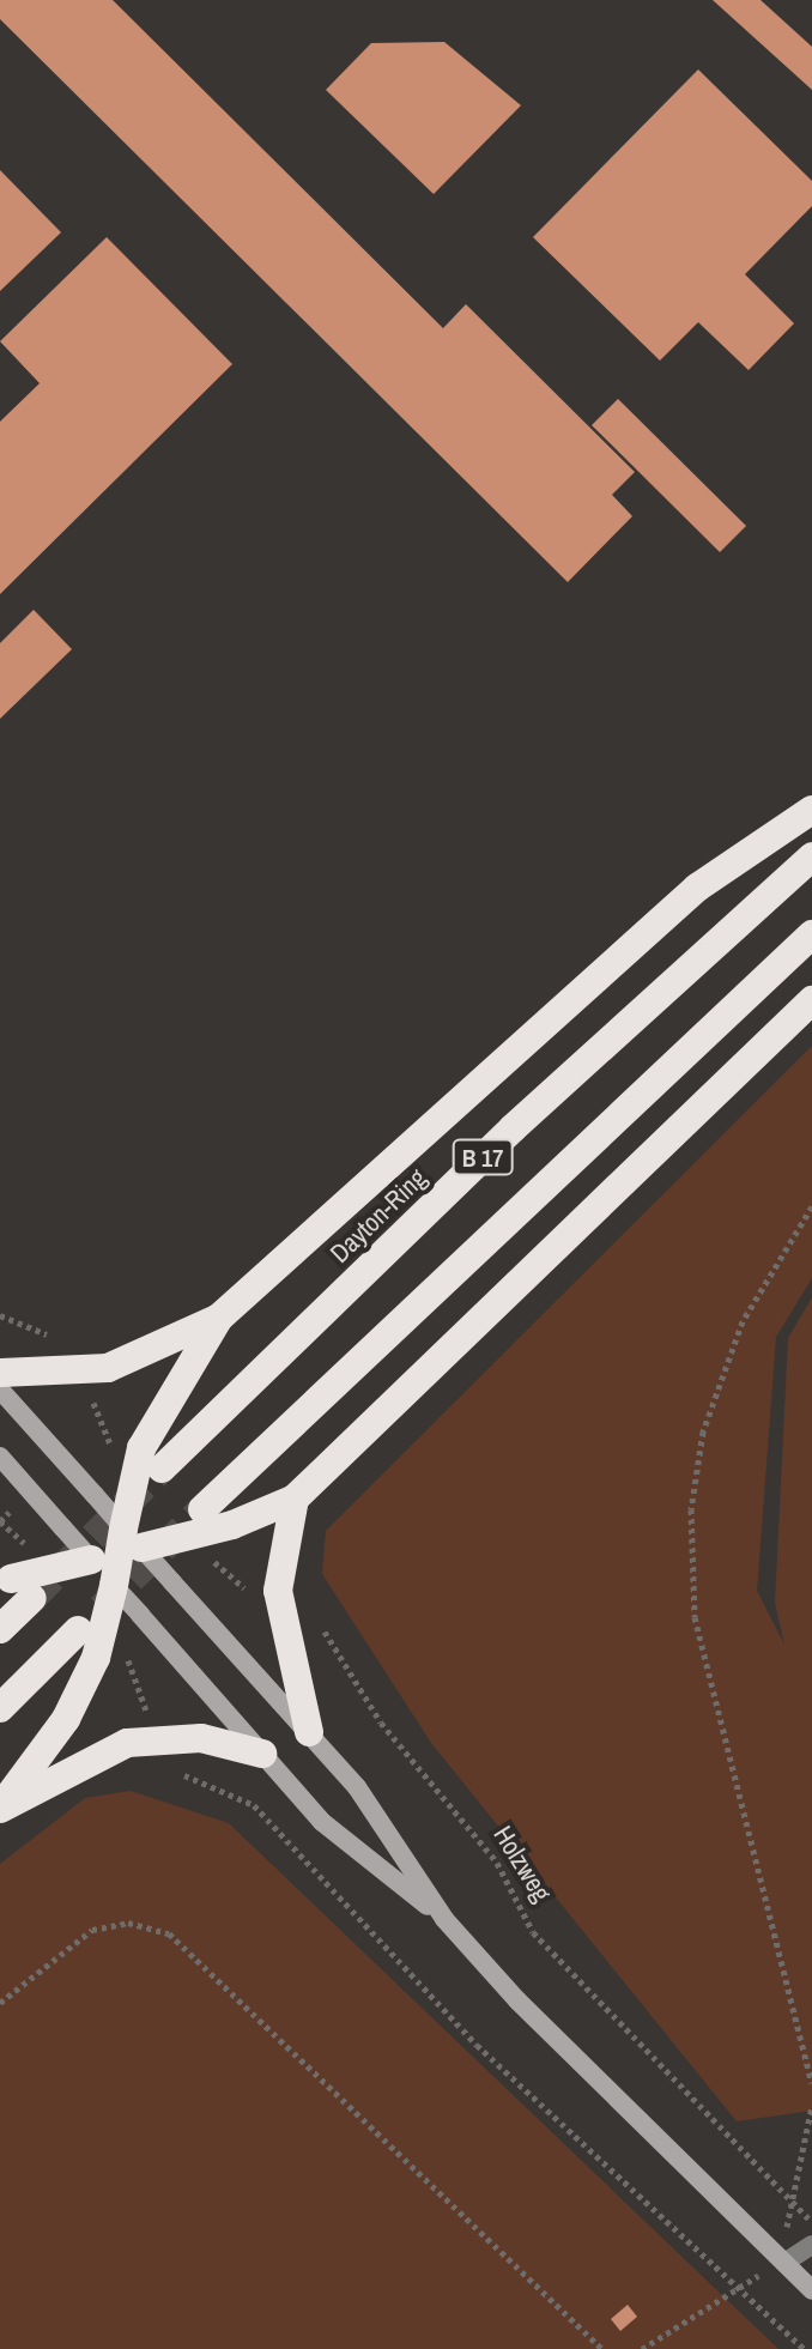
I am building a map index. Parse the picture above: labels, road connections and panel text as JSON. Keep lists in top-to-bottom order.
{
  "streets": {
    "highway": ["B 17", "Dayton-Ring"],
    "path": ["Holzweg"]
  }
}
